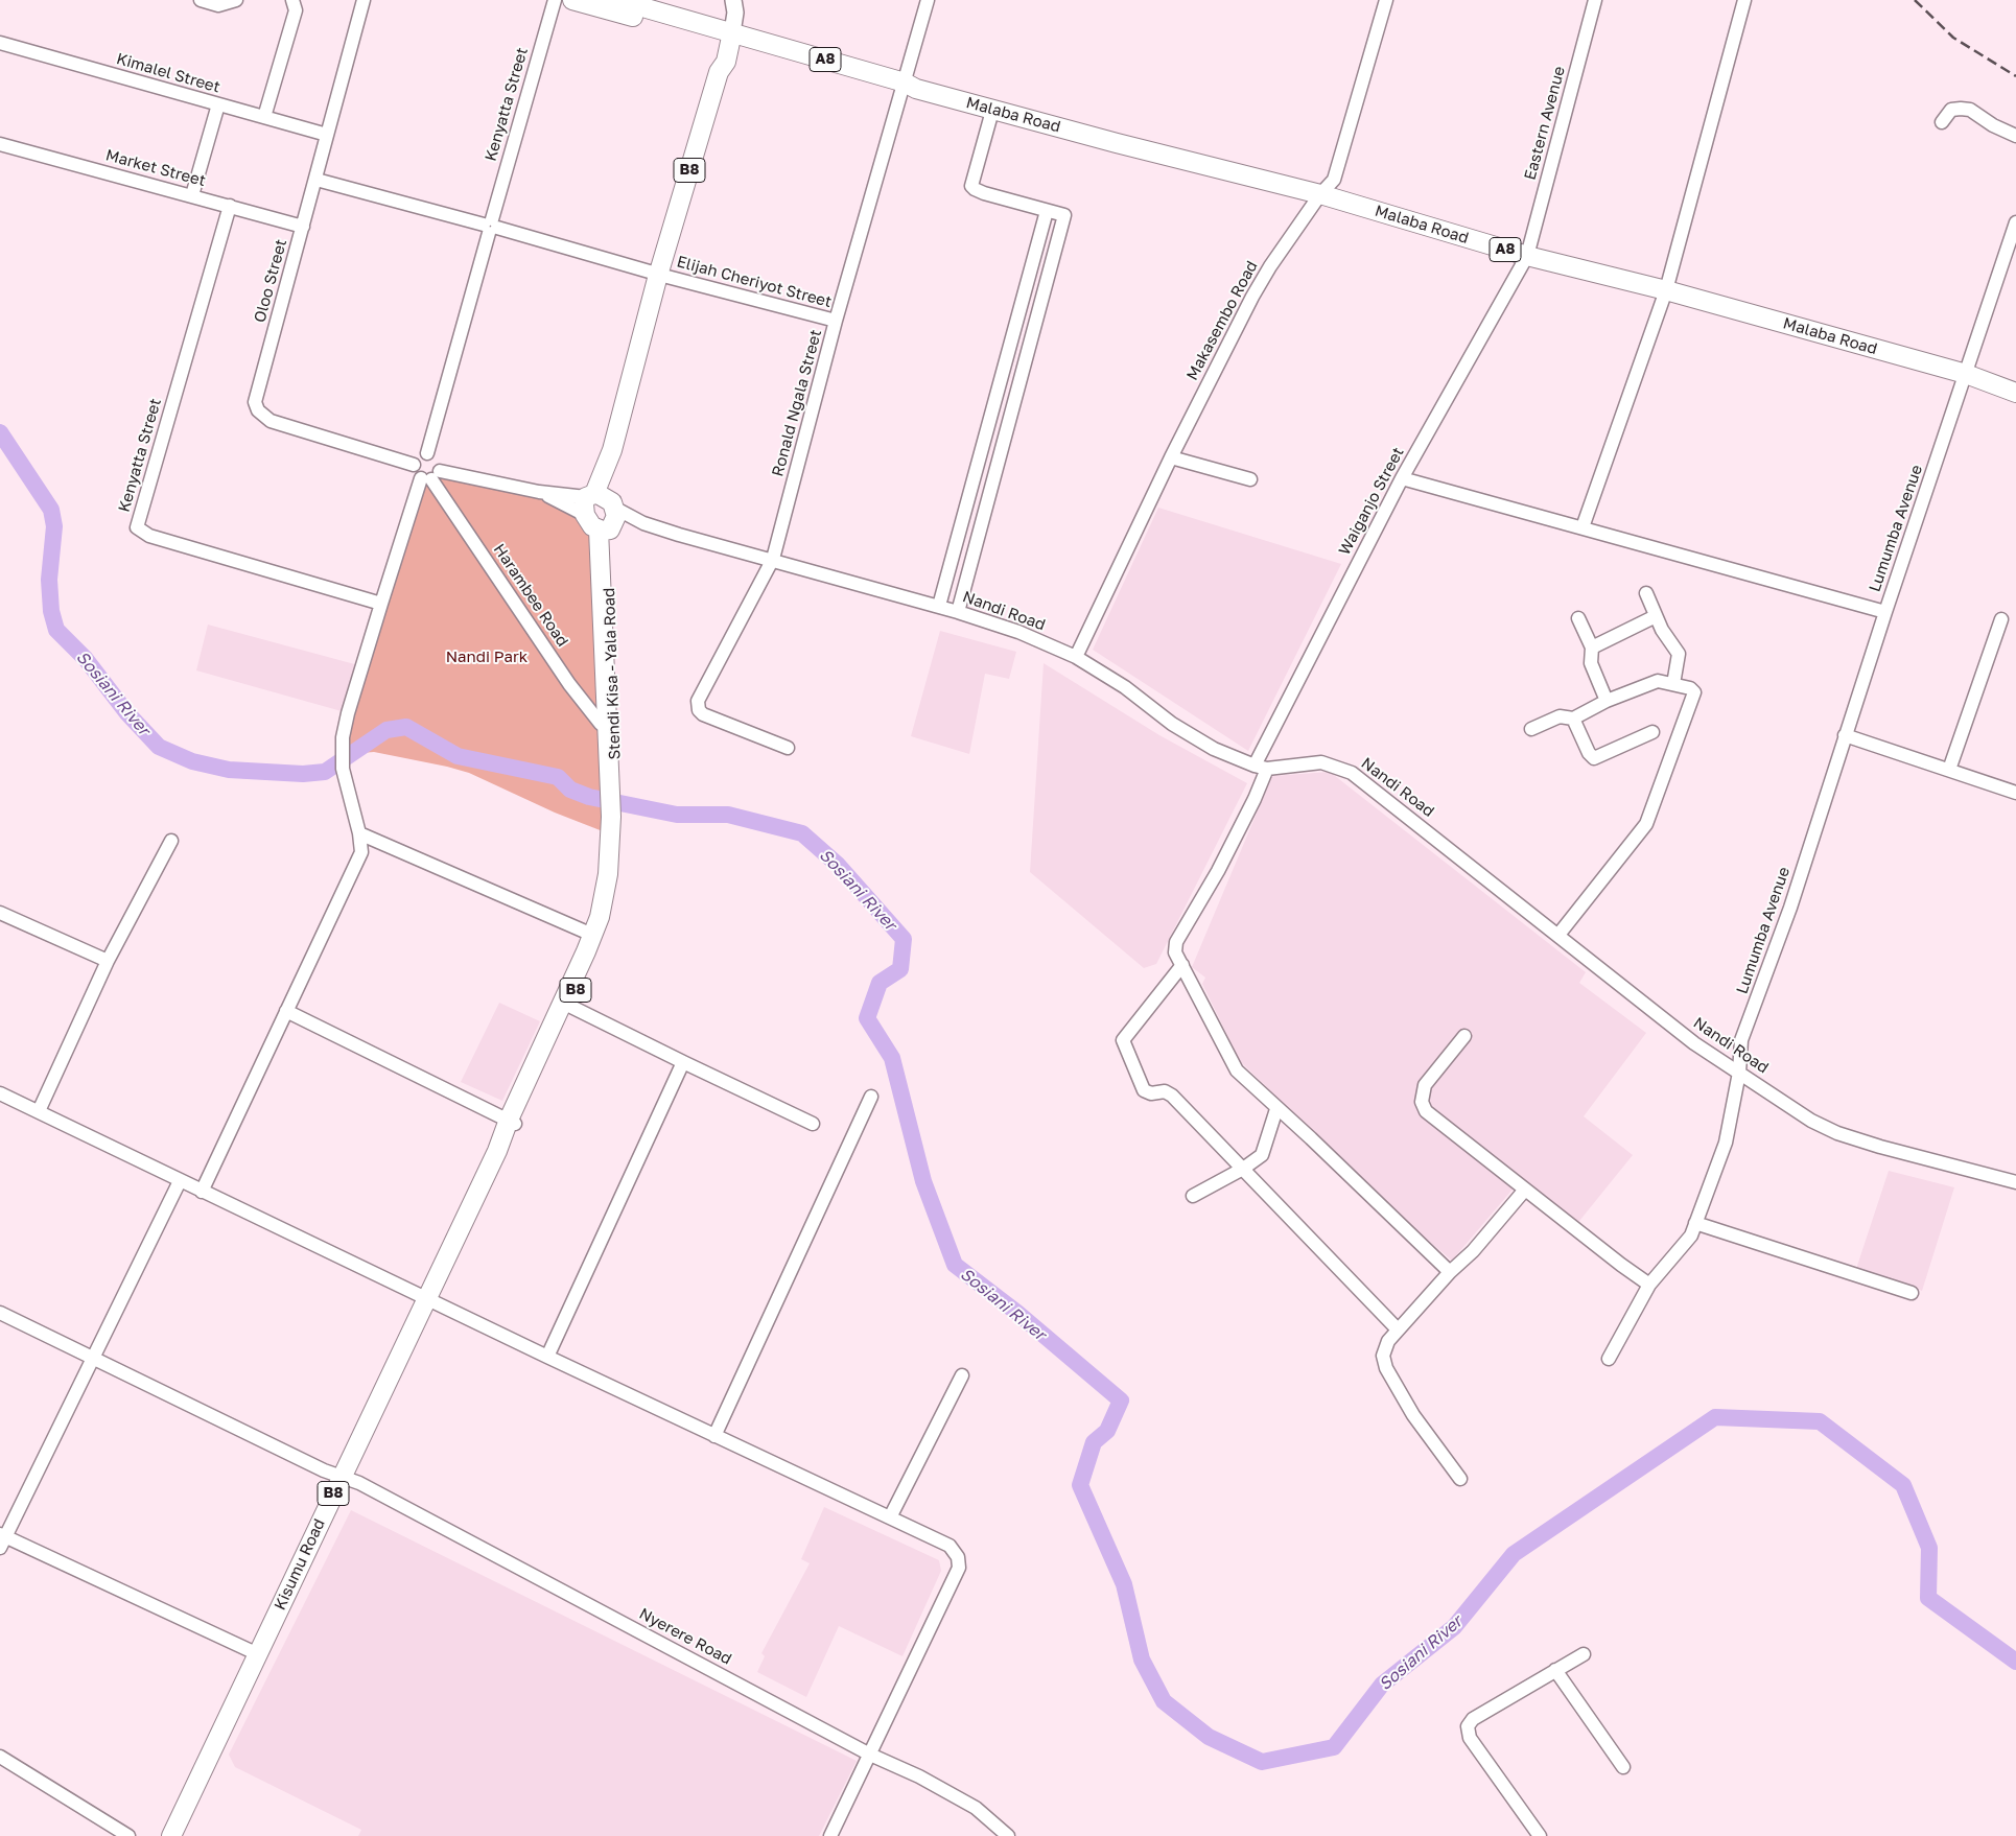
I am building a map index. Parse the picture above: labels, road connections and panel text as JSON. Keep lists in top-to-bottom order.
{
  "streets": {
    "highway": [
      "A8",
      "Malaba Road",
      "B8",
      "Stendi Kisa - Yala Road",
      "Kisumu Road"
    ],
    "street": [
      "Kimalel Street",
      "Kenyatta Street",
      "Eastern Avenue",
      "Market Street",
      "Oloo Street",
      "Elijah Cheriyot Street",
      "Makasembo Road",
      "Ronald Ngala Street",
      "Waiganjo Street",
      "Lumumba Avenue",
      "Harambee Road",
      "Nandi Road",
      "Nyerere Road"
    ]
  },
  "crossings": [
    ["A8", "Malaba Road"],
    ["A8", "Stendi Kisa - Yala Road"],
    ["Kimalel Street", "Oloo Street"],
    ["Kenyatta Street", "Market Street"],
    ["Kenyatta Street", "Oloo Street"],
    ["Kenyatta Street", "Elijah Cheriyot Street"],
    ["Kenyatta Street", "Harambee Road"],
    ["Kenyatta Street", "Nandi Road"],
    ["Malaba Road", "Eastern Avenue"],
    ["Malaba Road", "Makasembo Road"],
    ["Malaba Road", "Ronald Ngala Street"],
    ["Malaba Road", "Waiganjo Street"],
    ["Malaba Road", "Lumumba Avenue"],
    ["Malaba Road", "Stendi Kisa - Yala Road"],
    ["Eastern Avenue", "Waiganjo Street"],
    ["Market Street", "Oloo Street"],
    ["B8", "Harambee Road"],
    ["B8", "Nandi Road"],
    ["B8", "Stendi Kisa - Yala Road"],
    ["Oloo Street", "Elijah Cheriyot Street"],
    ["Oloo Street", "Harambee Road"],
    ["Oloo Street", "Nandi Road"],
    ["Elijah Cheriyot Street", "Ronald Ngala Street"],
    ["Elijah Cheriyot Street", "Stendi Kisa - Yala Road"],
    ["Makasembo Road", "Nandi Road"],
    ["Ronald Ngala Street", "Nandi Road"],
    ["Waiganjo Street", "Nandi Road"],
    ["Lumumba Avenue", "Nandi Road"],
    ["Harambee Road", "Nandi Road"],
    ["Nandi Road", "Stendi Kisa - Yala Road"],
    ["Stendi Kisa - Yala Road", "Kisumu Road"],
    ["Kisumu Road", "Nyerere Road"]
  ],
  "water": ["Sosiani River"],
  "parks": ["Nandi Park"]
}
